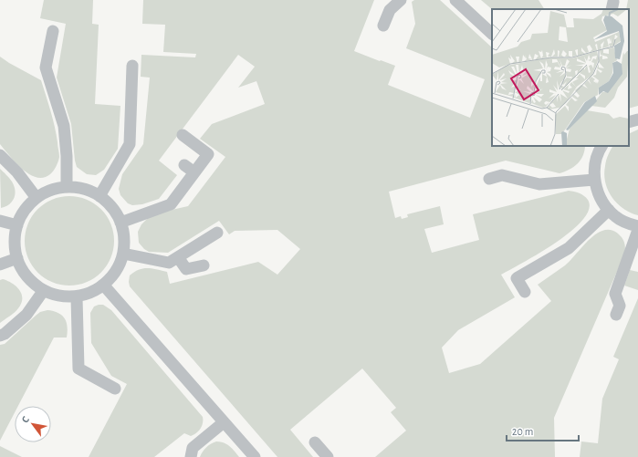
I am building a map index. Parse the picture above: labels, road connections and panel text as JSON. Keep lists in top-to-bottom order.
{
  "scale_bar": "20 m",
  "north": "top left"
}
